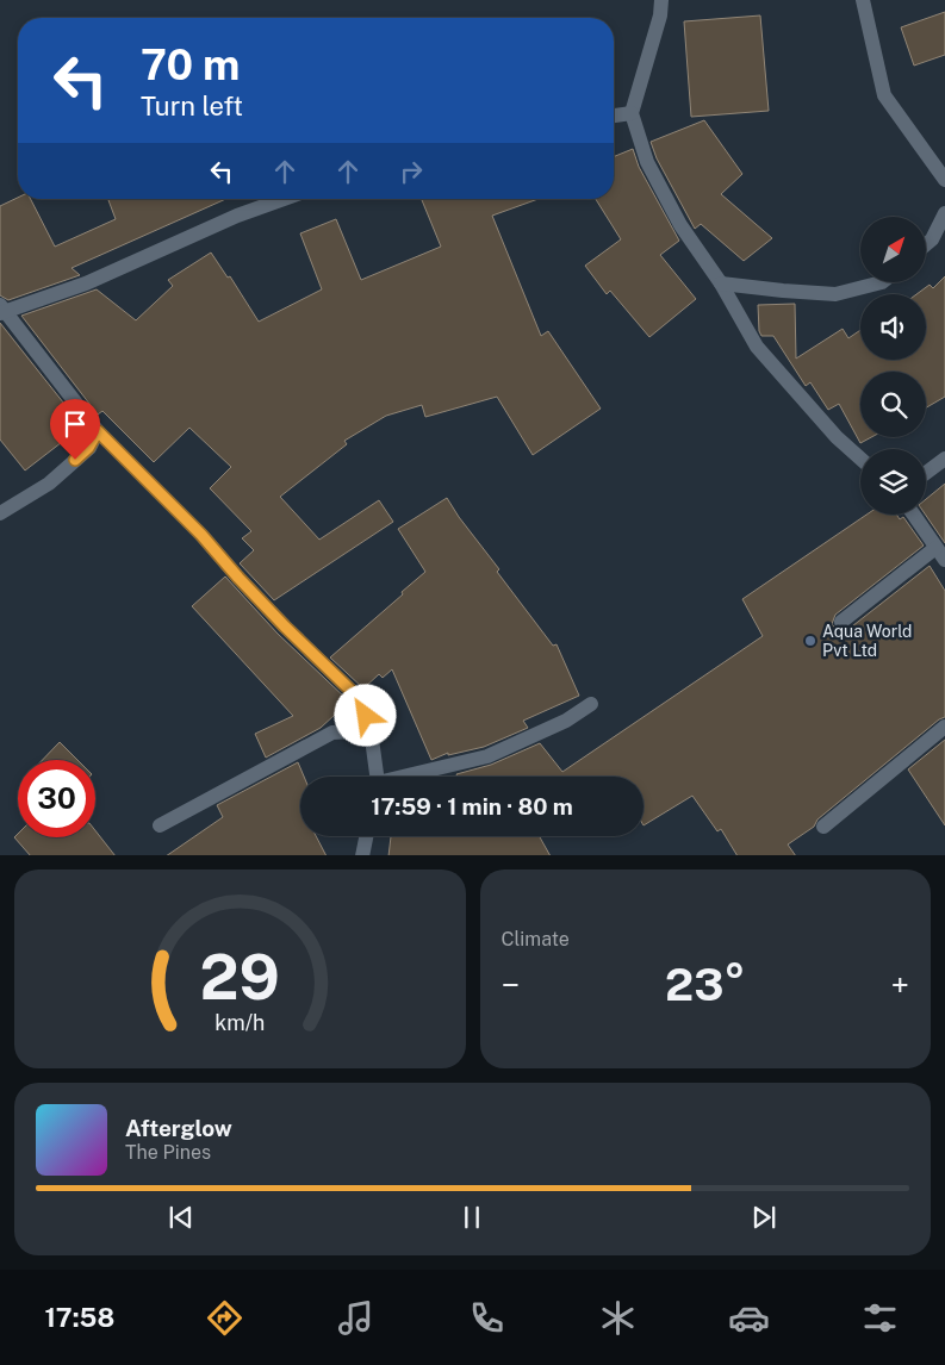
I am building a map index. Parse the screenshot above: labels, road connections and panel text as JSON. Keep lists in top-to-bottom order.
{
  "places": ["Aqua World Pvt Ltd"],
  "north": "top right",
  "page": {
    "turn": ["70 m", "Turn left"],
    "limit": "30",
    "trip": "17:59 · 1 min · 80 m",
    "tile": "Climate",
    "heat": ["−", "23°", "+"],
    "song": ["Afterglow", "The Pines"],
    "tabs": "17:58",
    "gauge": ["29", "km/h"]
  }
}
